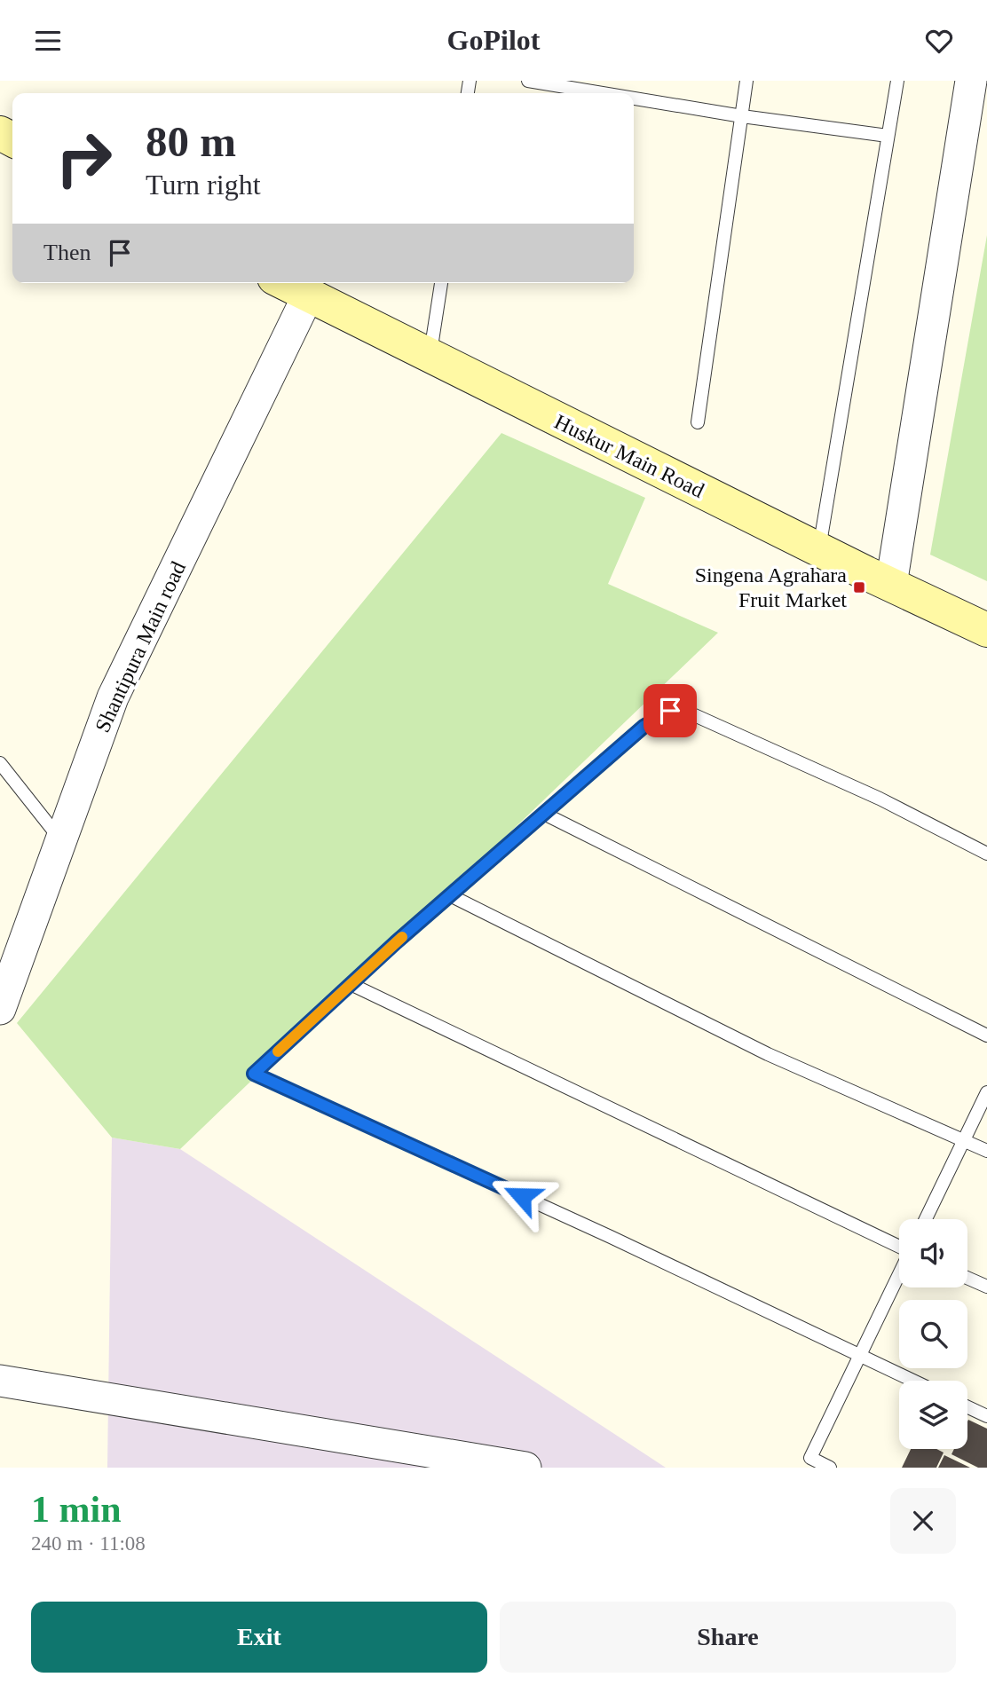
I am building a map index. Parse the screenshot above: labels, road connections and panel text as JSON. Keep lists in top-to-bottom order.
{
  "streets": {
    "main road": ["Huskur Main Road"],
    "street": ["Shantipura Main road"]
  },
  "crossings": [
    ["Huskur Main Road", "Shantipura Main road"]
  ],
  "places": {
    "transit": ["Singena Agrahara Fruit Market"]
  },
  "page": {
    "header": "GoPilot",
    "turn": ["80 m", "Turn right"],
    "then": "Then",
    "heading": ["1 min", "240 m · 11:08"],
    "buttons": ["Exit", "Share"]
  }
}
